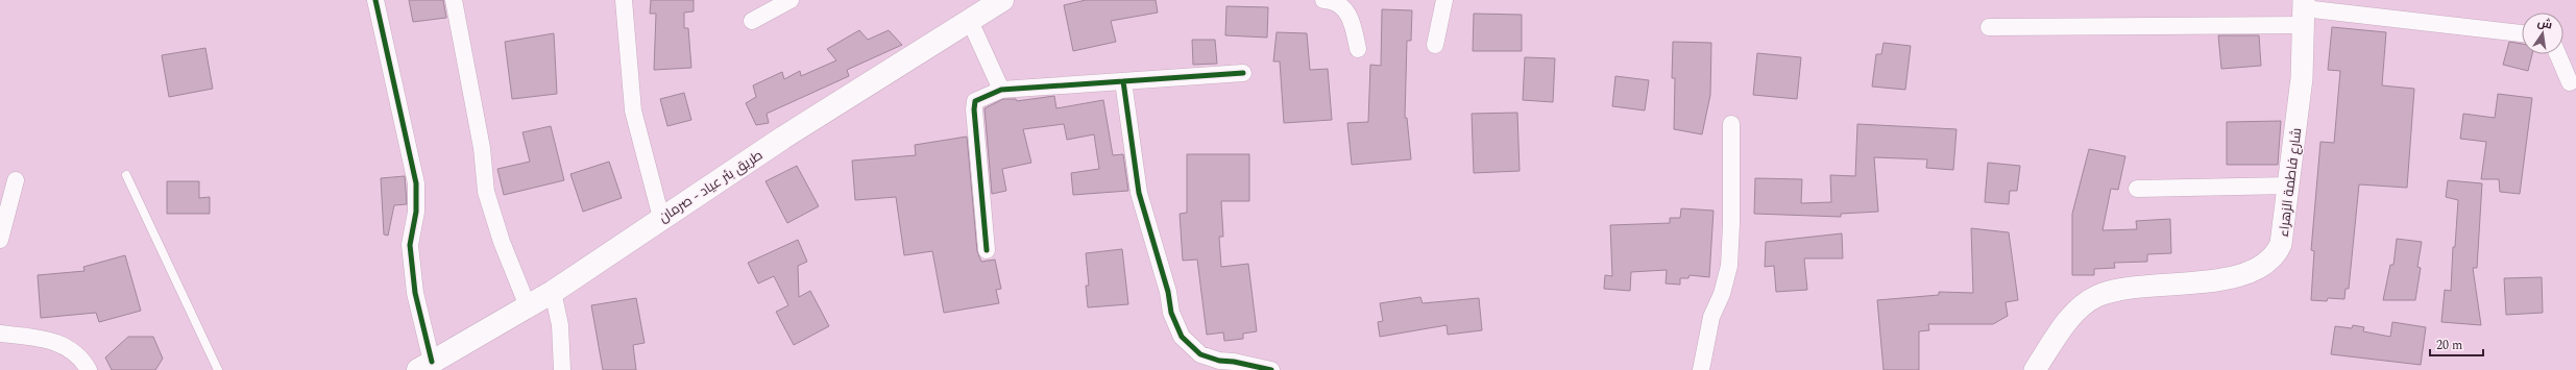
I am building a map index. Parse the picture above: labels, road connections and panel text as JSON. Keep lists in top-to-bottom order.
{
  "streets": {
    "highway": ["طريق بئر عياد - صرمان"],
    "street": ["شارع فاطمة الزهراء"]
  },
  "scale_bar": "20 m",
  "north": "top"
}
